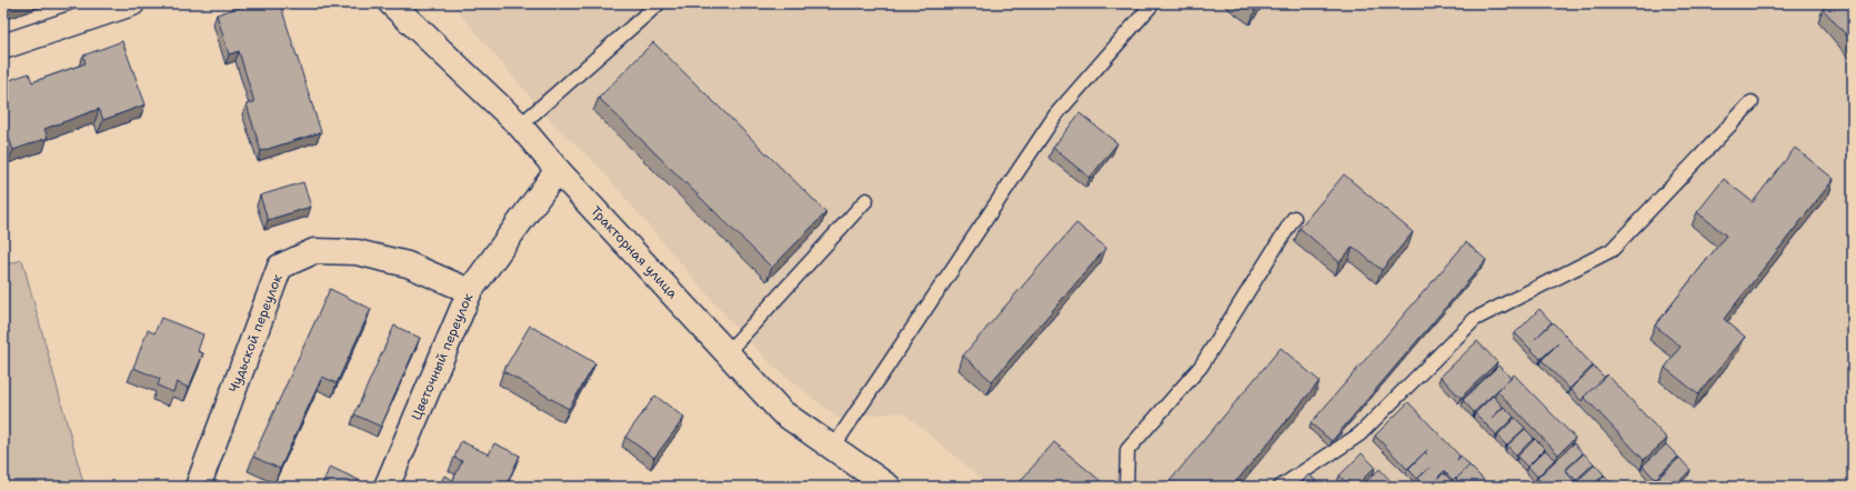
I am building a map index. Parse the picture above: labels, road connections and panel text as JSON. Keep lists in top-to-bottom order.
{
  "streets": {
    "street": ["Тракторная улица", "Чудьской переулок", "Цветочный переулок"]
  },
  "crossings": [
    ["Тракторная улица", "Цветочный переулок"],
    ["Чудьской переулок", "Цветочный переулок"]
  ]
}
